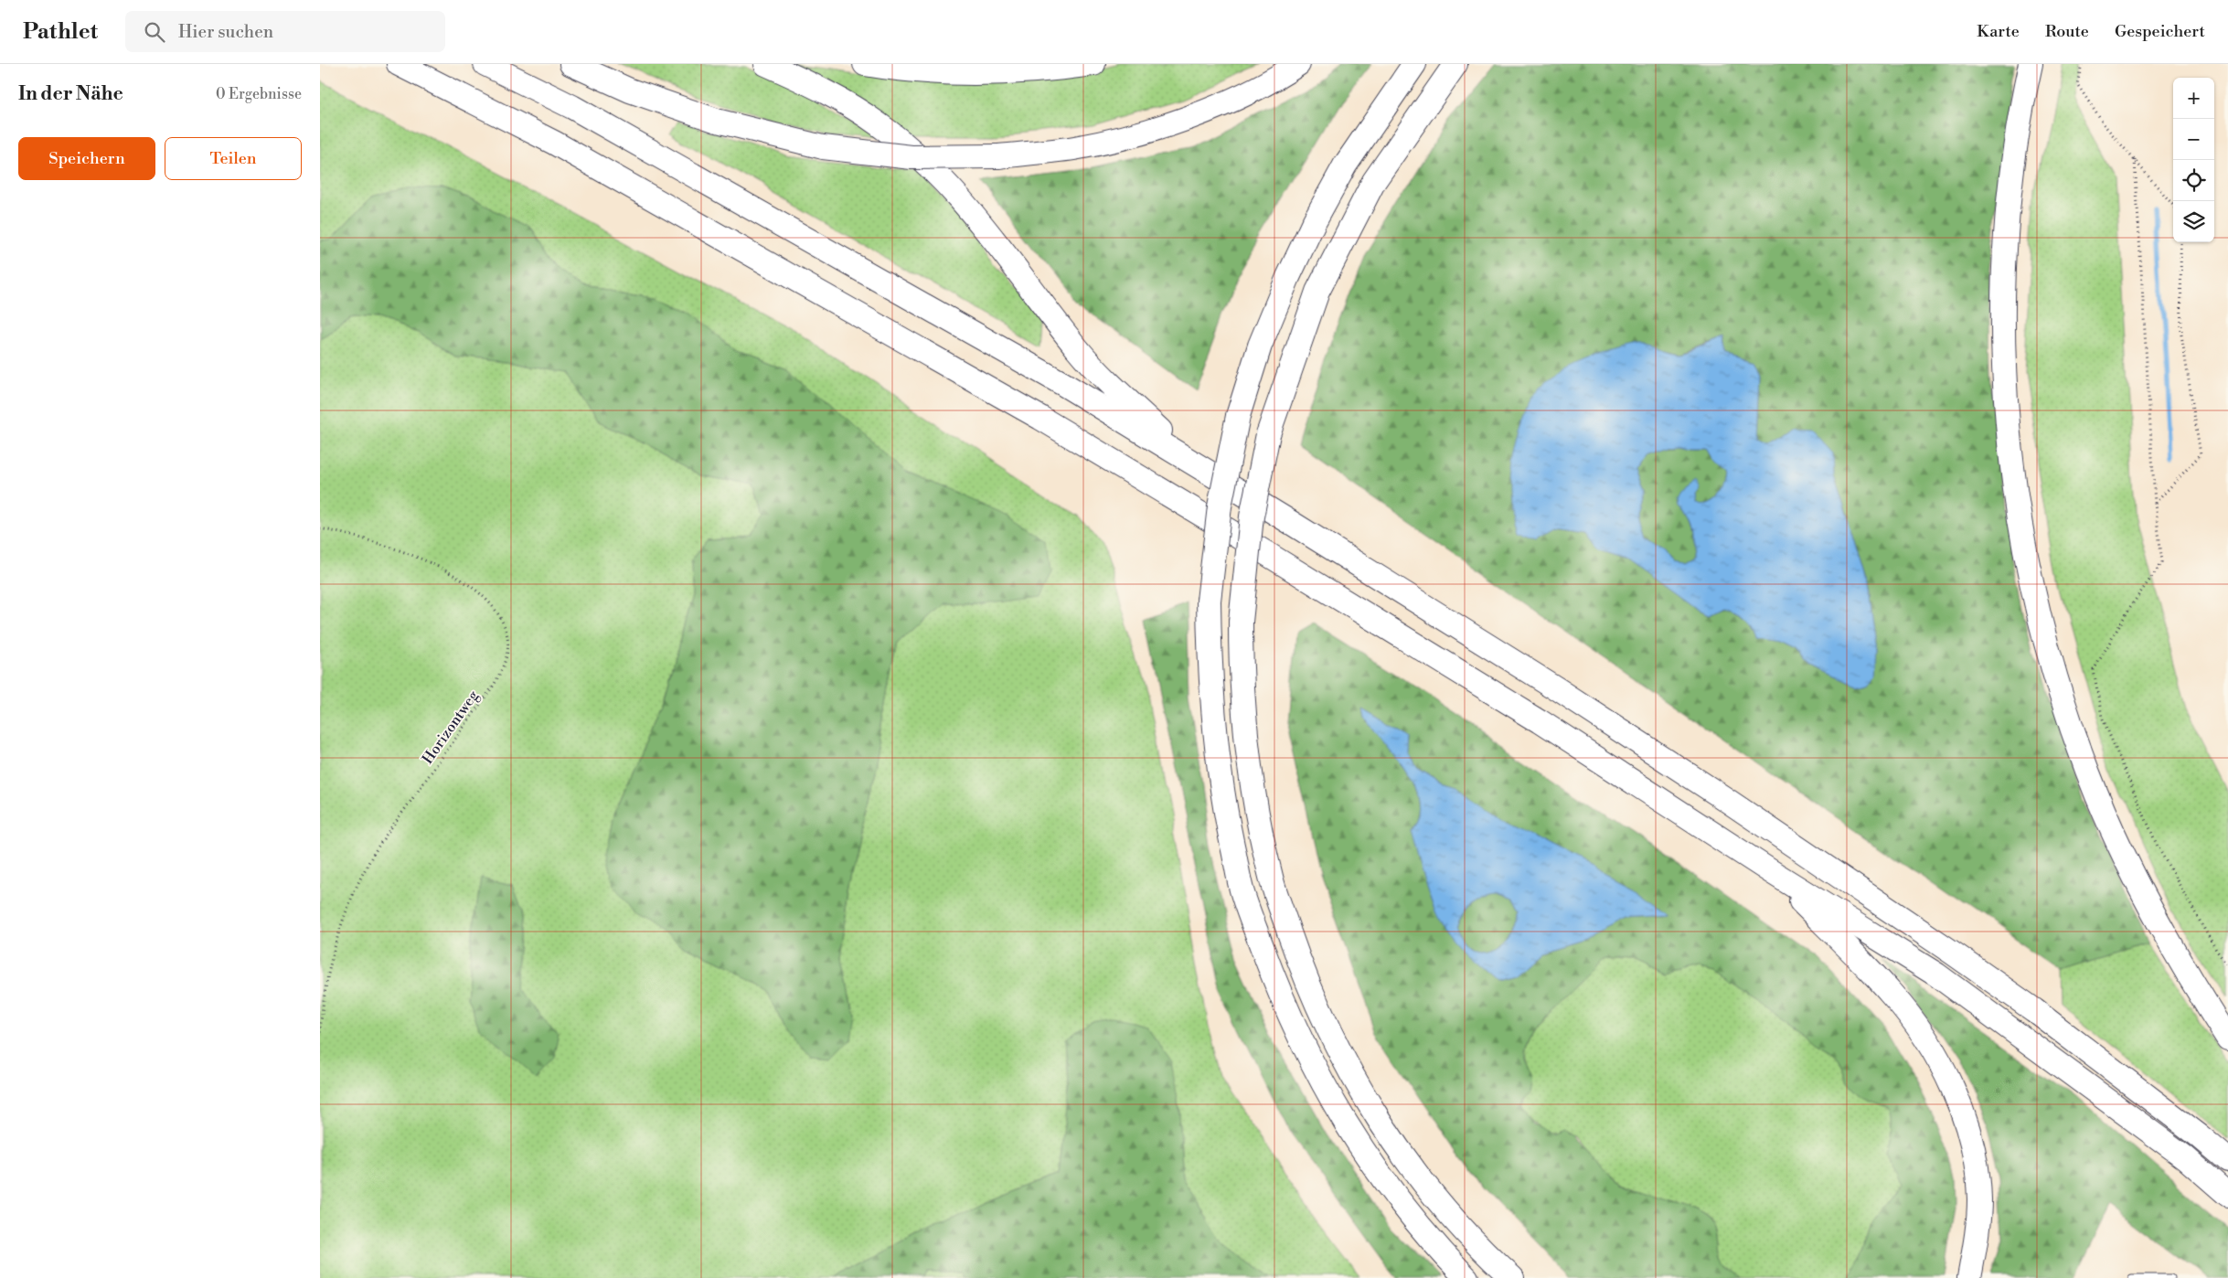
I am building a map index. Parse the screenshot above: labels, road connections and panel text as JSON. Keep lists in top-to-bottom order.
{
  "streets": {
    "path": ["Horizontweg"]
  },
  "page": {
    "header": "Pathlet",
    "search": "Hier suchen",
    "nav": ["Karte", "Route", "Gespeichert"],
    "heading": ["In der Nähe", "0 Ergebnisse"],
    "map_buttons": ["+", "−"],
    "buttons": ["Speichern", "Teilen"]
  }
}
